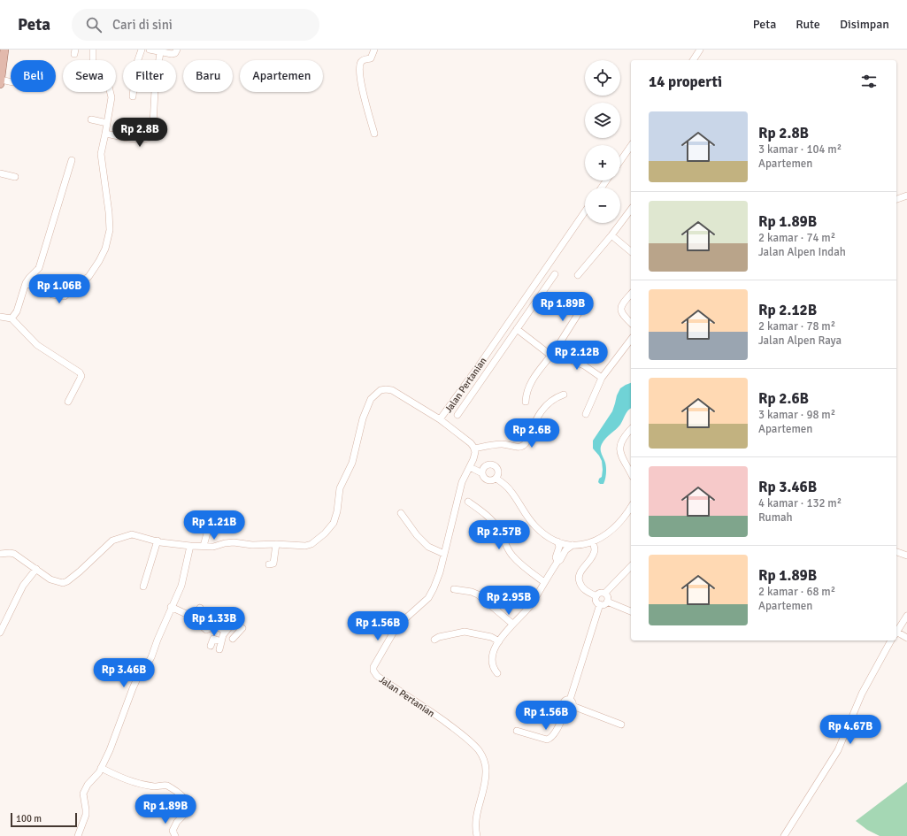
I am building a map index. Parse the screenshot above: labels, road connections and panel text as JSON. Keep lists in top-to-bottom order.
{
  "streets": {
    "street": ["Jalan Pertanian"]
  },
  "scale_bar": "100 m",
  "page": {
    "header": "Peta",
    "search": "Cari di sini",
    "nav": ["Peta", "Rute", "Disimpan"],
    "map_buttons": ["+", "−"],
    "chip": [
      "Beli",
      "Sewa",
      "Filter",
      "Baru",
      "Apartemen"
    ],
    "heading": "14 properti",
    "list": [
      {
        "name": "Rp 2.8B",
        "note": "3 kamar · 104 m² · Apartemen"
      },
      {
        "name": "Rp 1.89B",
        "note": "2 kamar · 74 m² · Jalan Alpen Indah"
      },
      {
        "name": "Rp 2.12B",
        "note": "2 kamar · 78 m² · Jalan Alpen Raya"
      },
      {
        "name": "Rp 2.6B",
        "note": "3 kamar · 98 m² · Apartemen"
      },
      {
        "name": "Rp 3.46B",
        "note": "4 kamar · 132 m² · Rumah"
      },
      {
        "name": "Rp 1.89B",
        "note": "2 kamar · 68 m² · Apartemen"
      }
    ],
    "price": [
      "Rp 2.8B",
      "Rp 1.06B",
      "Rp 1.89B",
      "Rp 2.12B",
      "Rp 2.6B",
      "Rp 1.21B",
      "Rp 2.57B",
      "Rp 2.95B",
      "Rp 1.33B",
      "Rp 1.56B",
      "Rp 3.46B",
      "Rp 1.56B",
      "Rp 4.67B",
      "Rp 1.89B"
    ],
    "scale": "100 m"
  }
}
